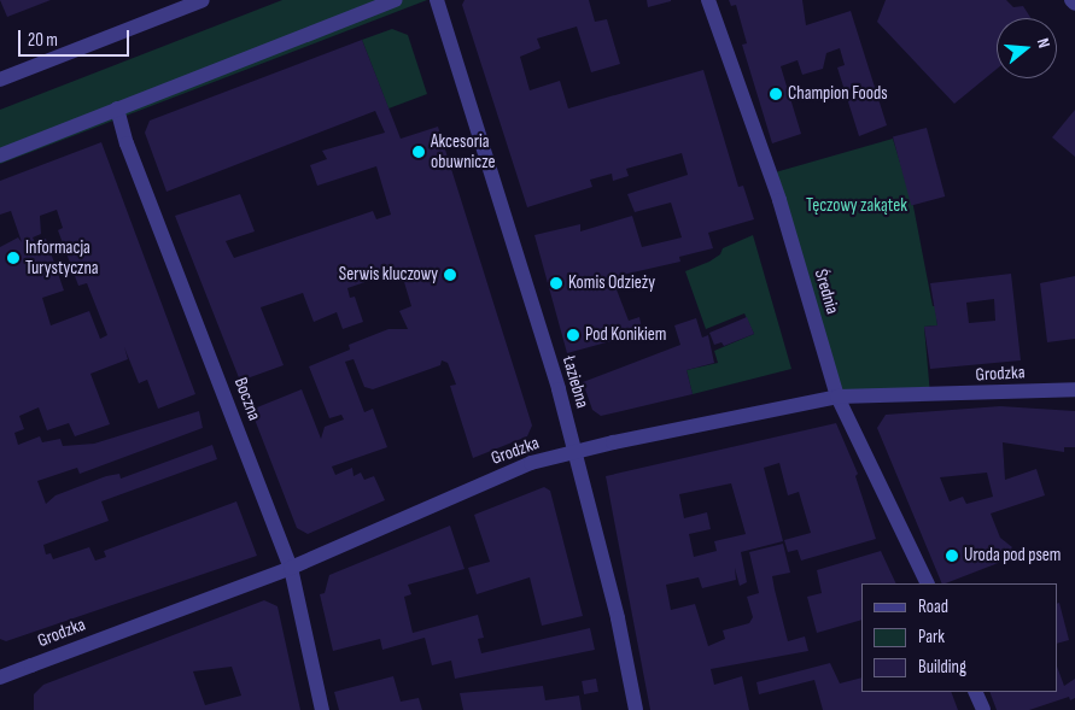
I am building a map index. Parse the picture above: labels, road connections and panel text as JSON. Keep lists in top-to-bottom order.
{
  "streets": {
    "street": [
      "Średnia",
      "Grodzka",
      "Łaziebna",
      "Boczna"
    ]
  },
  "crossings": [
    ["Średnia", "Grodzka"],
    ["Grodzka", "Łaziebna"],
    ["Grodzka", "Boczna"]
  ],
  "parks": ["Tęczowy zakątek"],
  "places": [
    "Champion Foods",
    "Akcesoria obuwnicze",
    "Informacja Turystyczna",
    "Serwis kluczowy",
    "Komis Odzieży",
    "Pod Konikiem",
    "Uroda pod psem"
  ],
  "legend": ["Road", "Park", "Building"],
  "scale_bar": "20 m",
  "north": "right"
}
